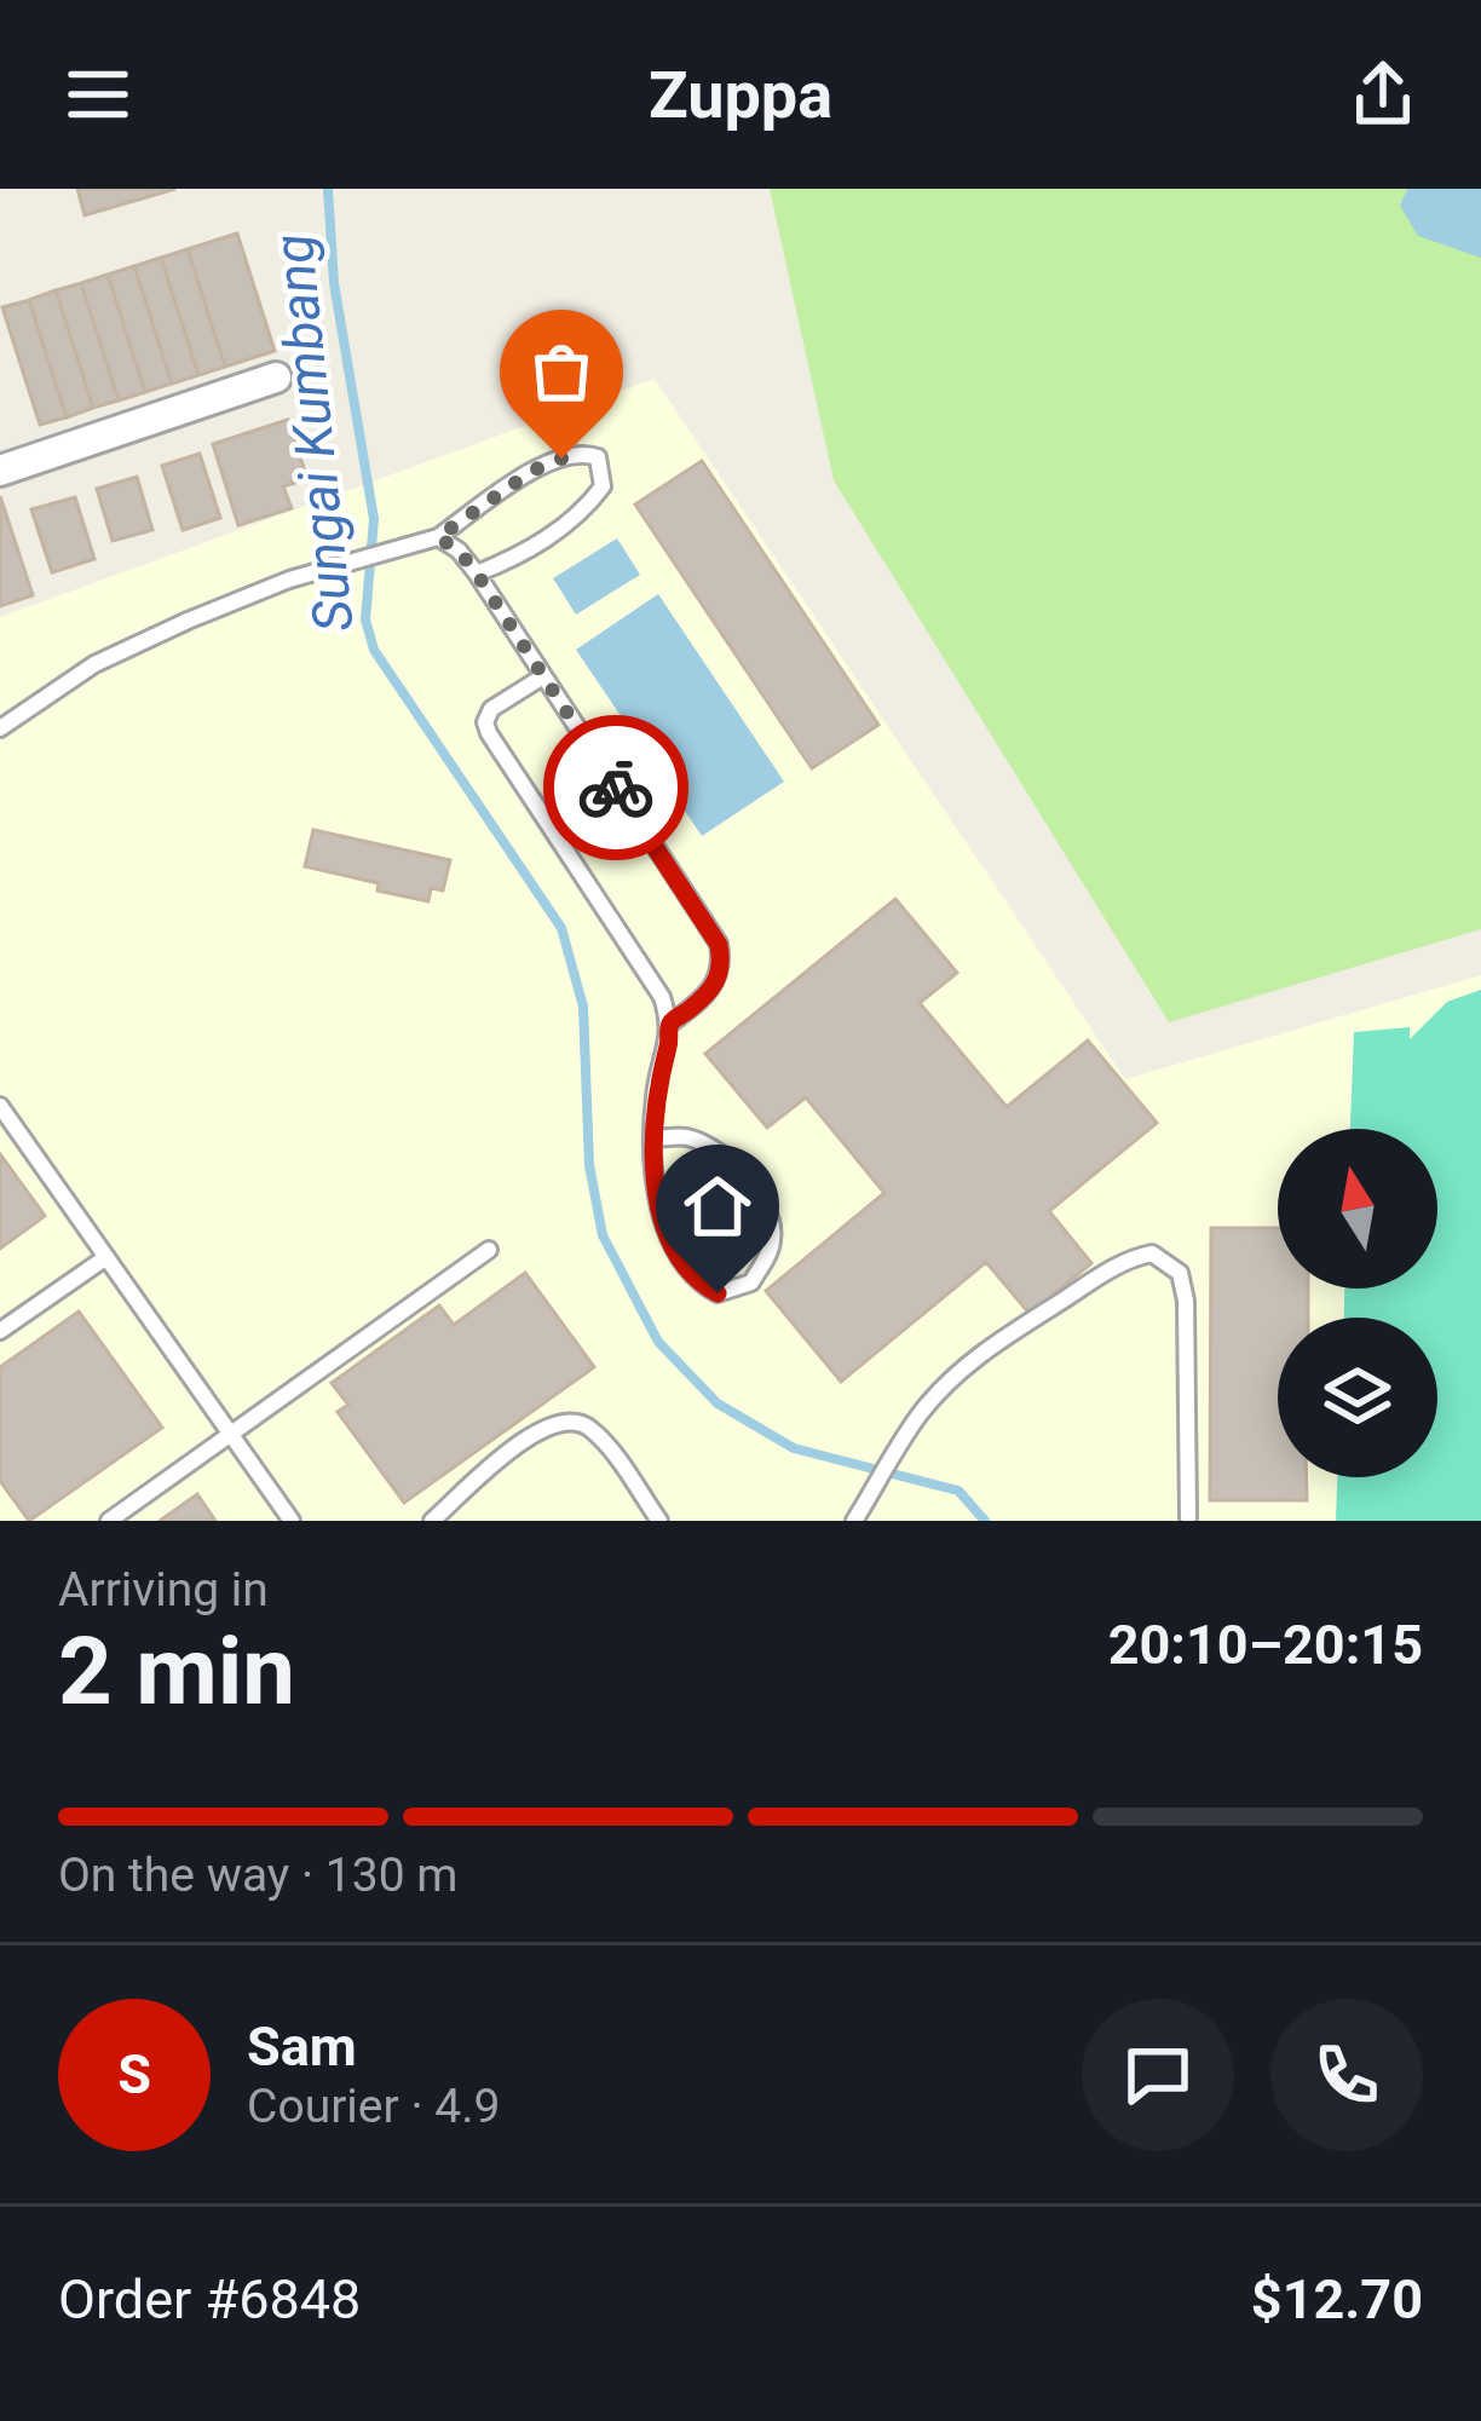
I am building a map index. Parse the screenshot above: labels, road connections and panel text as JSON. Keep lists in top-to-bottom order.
{
  "water": ["Sungai Kumbang"],
  "north": "top",
  "page": {
    "header": "Zuppa",
    "heading": ["2 min", "Arriving in", "20:10–20:15"],
    "panel": [
      "Sam",
      "Courier · 4.9",
      "Order #6848",
      "$12.70"
    ],
    "bar": "On the way · 130 m",
    "round": "S"
  }
}
